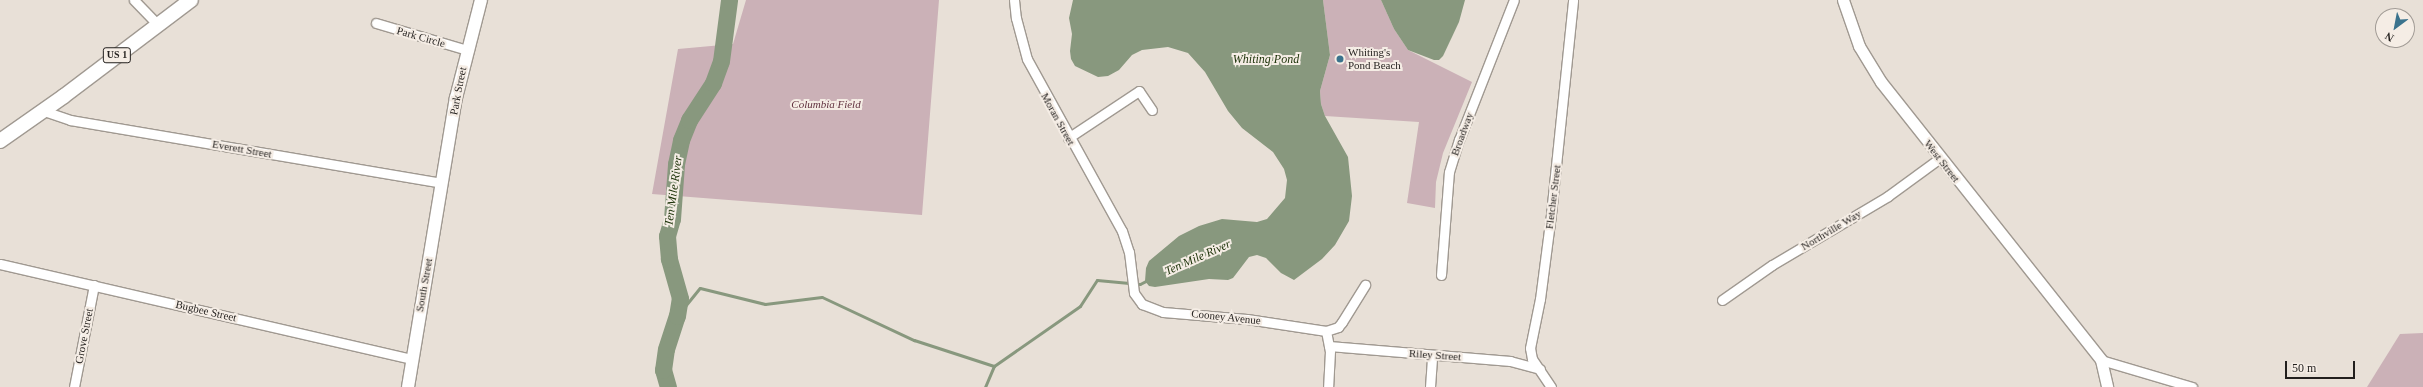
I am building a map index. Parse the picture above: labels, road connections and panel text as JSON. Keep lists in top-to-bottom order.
{
  "streets": {
    "main road": ["US 1", "Park Street", "South Street"],
    "street": [
      "Park Circle",
      "Moran Street",
      "Broadway",
      "Everett Street",
      "West Street",
      "Fletcher Street",
      "Northville Way",
      "Bugbee Street",
      "Cooney Avenue",
      "Grove Street",
      "Riley Street"
    ]
  },
  "crossings": [
    ["Park Circle", "Park Street"],
    ["US 1", "Everett Street"],
    ["Park Street", "Everett Street"],
    ["Park Street", "South Street"],
    ["Moran Street", "Cooney Avenue"],
    ["Everett Street", "South Street"],
    ["West Street", "Northville Way"],
    ["Fletcher Street", "Riley Street"],
    ["South Street", "Bugbee Street"],
    ["Bugbee Street", "Grove Street"]
  ],
  "water": ["Whiting Pond", "Ten Mile River"],
  "parks": ["Columbia Field"],
  "places": ["Whiting's Pond Beach"],
  "scale_bar": "50 m",
  "north": "bottom left"
}
